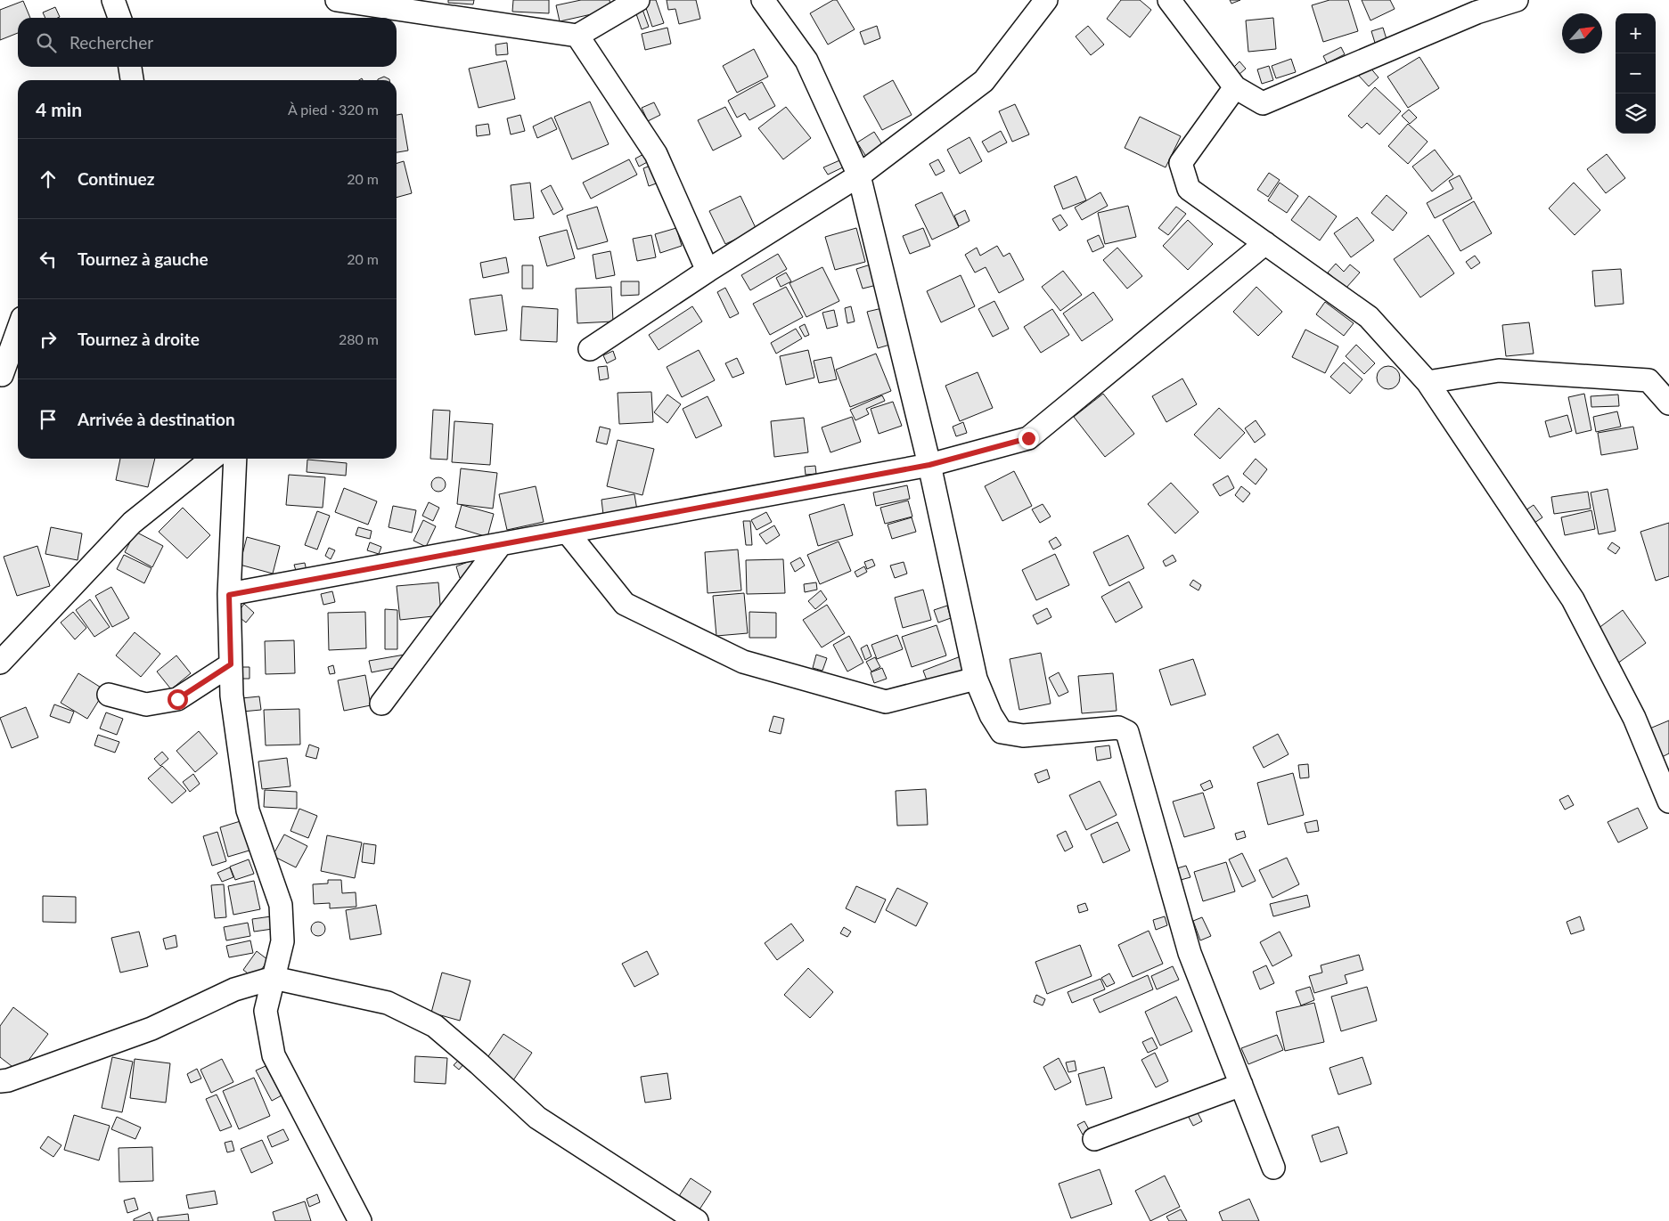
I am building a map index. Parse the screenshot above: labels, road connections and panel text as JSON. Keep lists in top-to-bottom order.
{
  "north": "top right",
  "page": {
    "map_buttons": ["+", "−"],
    "search": "Rechercher",
    "heading": ["4 min", "À pied · 320 m"],
    "list": [
      ["Continuez", "20 m"],
      ["Tournez à gauche", "20 m"],
      ["Tournez à droite", "280 m"],
      "Arrivée à destination"
    ]
  }
}
